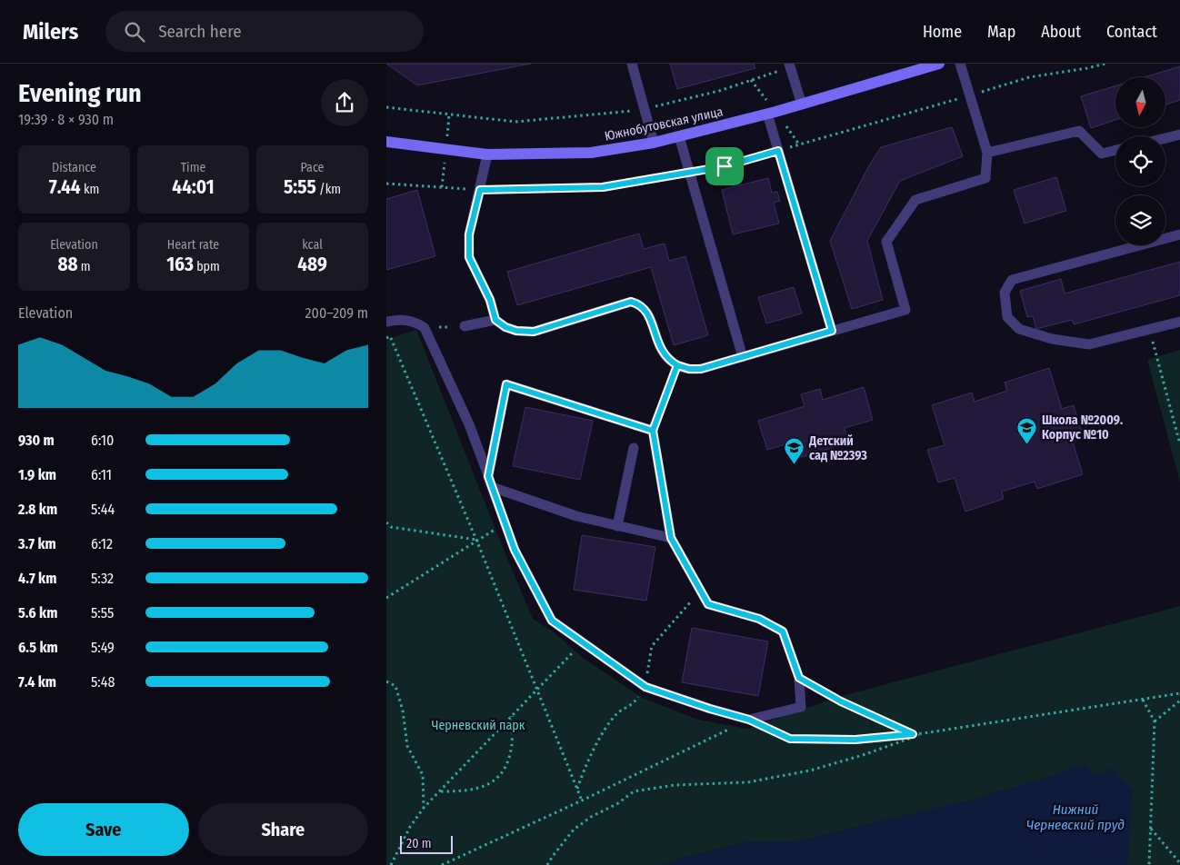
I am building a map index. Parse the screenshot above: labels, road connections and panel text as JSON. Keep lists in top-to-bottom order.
{
  "streets": {
    "street": ["Южнобутовская улица"]
  },
  "water": ["Нижний Черневский пруд"],
  "parks": ["Черневский парк"],
  "places": {
    "school or university": ["Школа №2009. Корпус №10", "Детский сад №2393"]
  },
  "scale_bar": "20 m",
  "north": "bottom",
  "page": {
    "header": "Milers",
    "search": "Search here",
    "nav": [
      "Home",
      "Map",
      "About",
      "Contact"
    ],
    "heading": ["Evening run", "19:39 · 8 × 930 m"],
    "stats": [
      ["Distance", "7.44 km"],
      ["Time", "44:01"],
      ["Pace", "5:55 /km"],
      ["Elevation", "88 m"],
      ["Heart rate", "163 bpm"],
      ["kcal", "489"]
    ],
    "chart": ["Elevation", "200–209 m"],
    "list": [
      {
        "name": "930 m",
        "note": "6:10"
      },
      {
        "name": "1.9 km",
        "note": "6:11"
      },
      {
        "name": "2.8 km",
        "note": "5:44"
      },
      {
        "name": "3.7 km",
        "note": "6:12"
      },
      {
        "name": "4.7 km",
        "note": "5:32"
      },
      {
        "name": "5.6 km",
        "note": "5:55"
      },
      {
        "name": "6.5 km",
        "note": "5:49"
      },
      {
        "name": "7.4 km",
        "note": "5:48"
      }
    ],
    "buttons": ["Save", "Share"],
    "scale": "20 m"
  }
}
